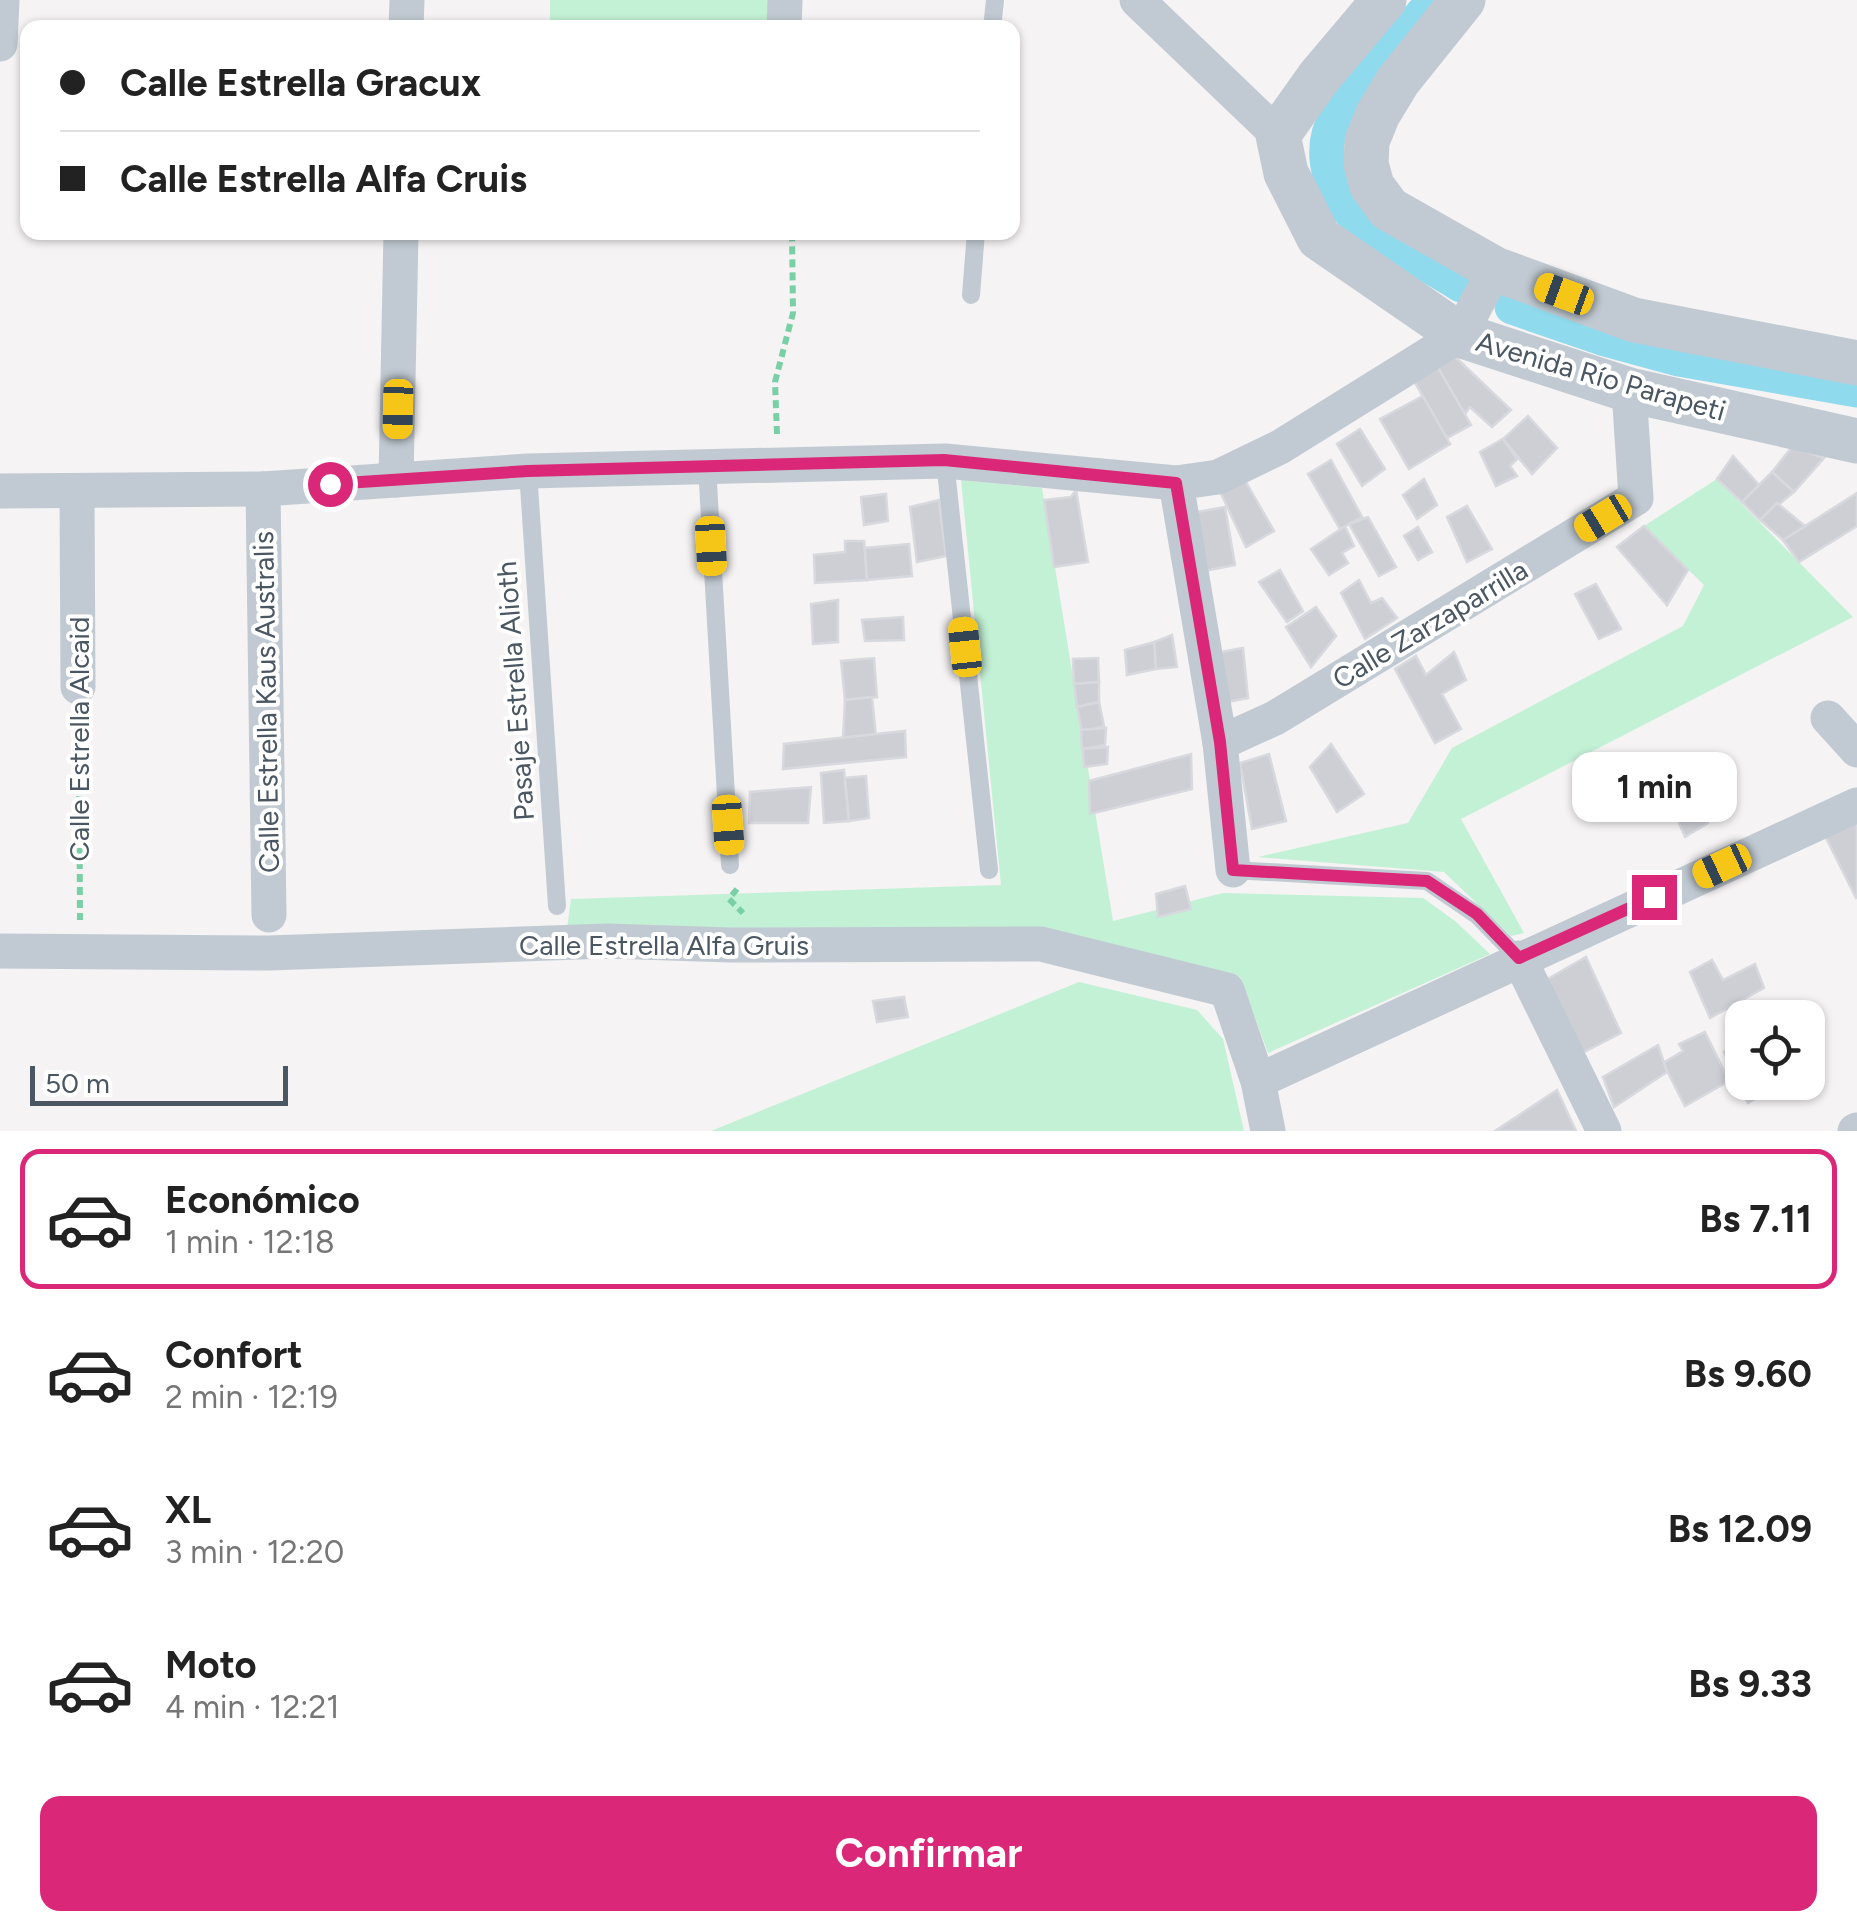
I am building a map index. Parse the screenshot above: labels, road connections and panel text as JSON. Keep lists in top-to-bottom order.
{
  "streets": {
    "street": [
      "Avenida Río Parapeti",
      "Calle Zarzaparrilla",
      "Calle Estrella Kaus Australis",
      "Calle Estrella Alcaid",
      "Calle Estrella Alfa Gruis"
    ],
    "lane": ["Pasaje Estrella Alioth"]
  },
  "crossings": [
    ["Avenida Río Parapeti", "Calle Zarzaparrilla"]
  ],
  "scale_bar": "50 m",
  "page": {
    "banner": ["Calle Estrella Gracux", "Calle Estrella Alfa Cruis"],
    "bubble": "1 min",
    "scale": "50 m",
    "list": [
      {
        "name": "Económico",
        "note": "1 min · 12:18",
        "value": "Bs 7.11"
      },
      {
        "name": "Confort",
        "note": "2 min · 12:19",
        "value": "Bs 9.60"
      },
      {
        "name": "XL",
        "note": "3 min · 12:20",
        "value": "Bs 12.09"
      },
      {
        "name": "Moto",
        "note": "4 min · 12:21",
        "value": "Bs 9.33"
      }
    ],
    "buttons": "Confirmar"
  }
}
